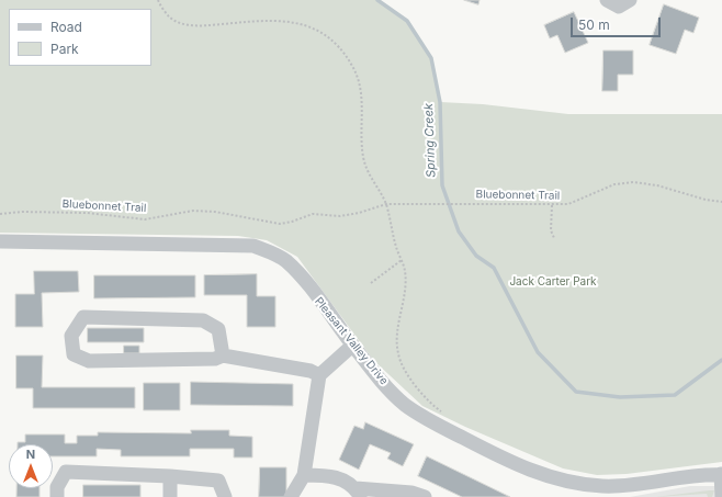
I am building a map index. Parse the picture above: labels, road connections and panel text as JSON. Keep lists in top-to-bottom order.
{
  "streets": {
    "street": ["Pleasant Valley Drive"],
    "path": ["Bluebonnet Trail"]
  },
  "water": ["Spring Creek"],
  "parks": ["Jack Carter Park"],
  "legend": ["Road", "Park"],
  "scale_bar": "50 m",
  "north": "top"
}
